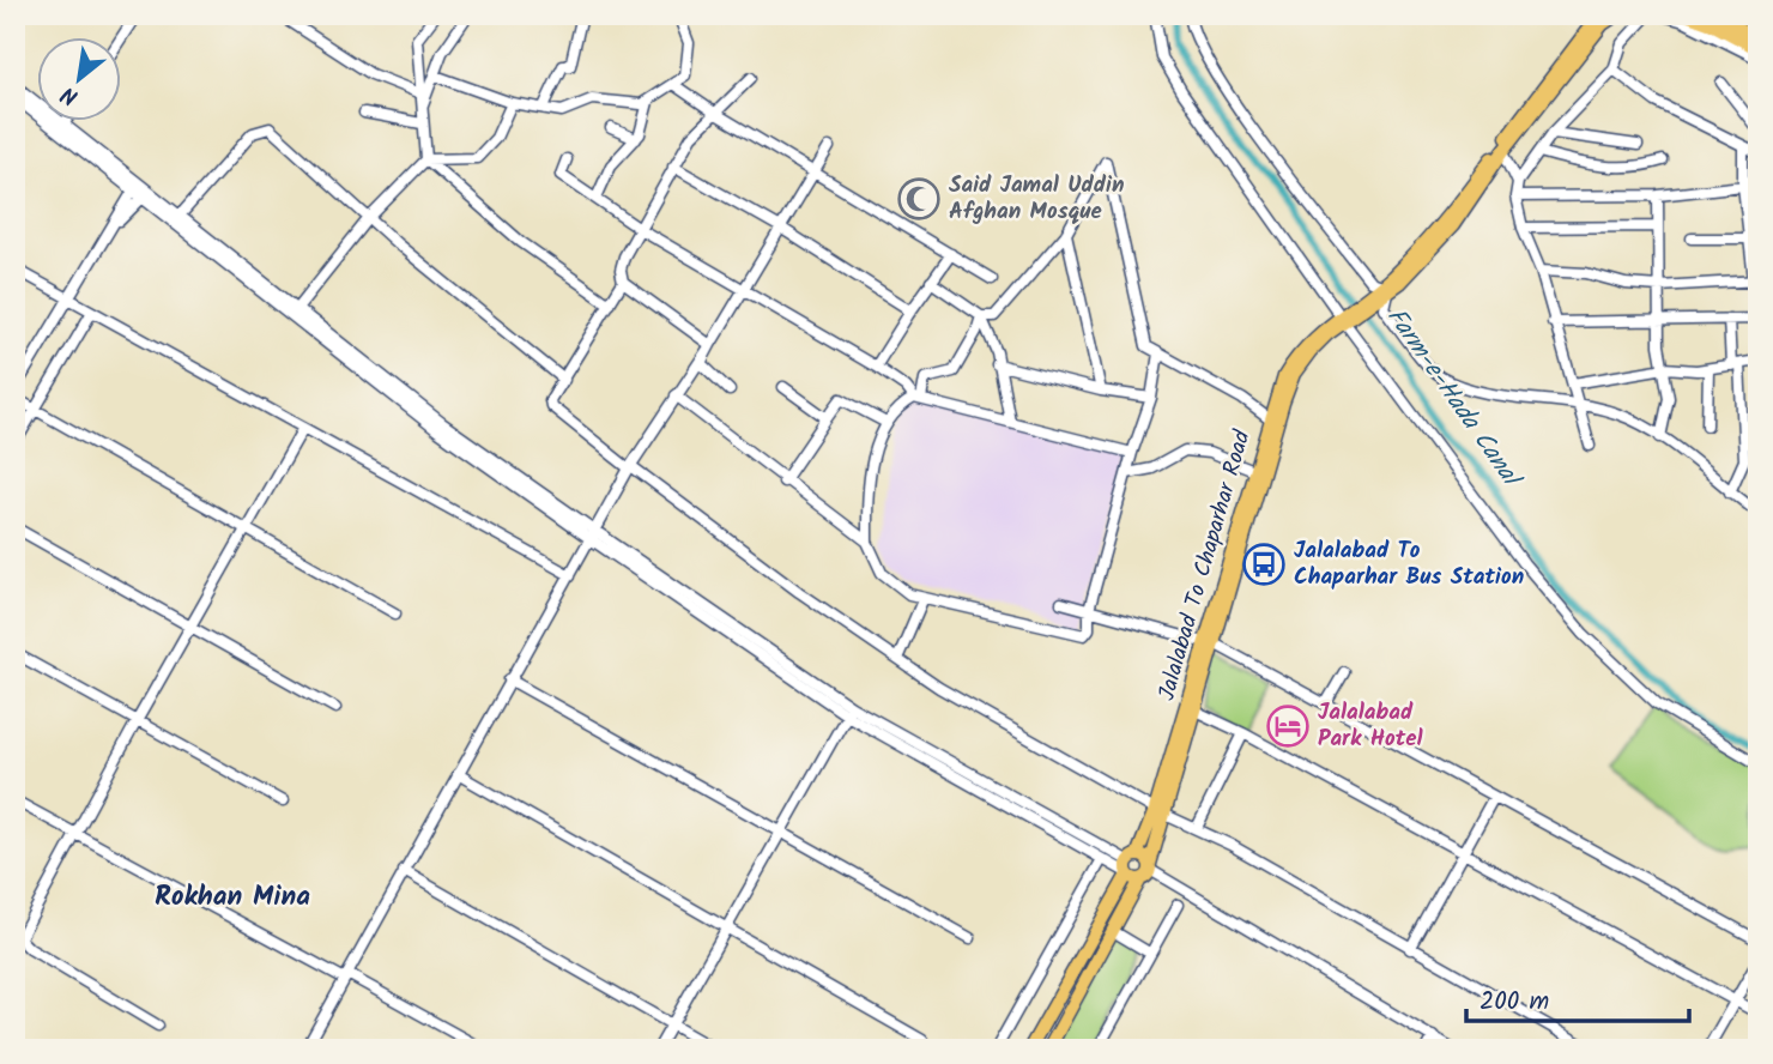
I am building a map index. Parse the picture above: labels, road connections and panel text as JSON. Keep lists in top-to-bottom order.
{
  "streets": {
    "main road": ["Jalalabad To Chaparhar Road"]
  },
  "districts": ["Rokhan Mina"],
  "water": ["Farm-e-Hada Canal"],
  "places": {
    "mosque": ["Said Jamal Uddin Afghan Mosque"],
    "bus stop": ["Jalalabad To Chaparhar Bus Station"],
    "hotel": ["Jalalabad Park Hotel"]
  },
  "scale_bar": "200 m",
  "north": "bottom left"
}
